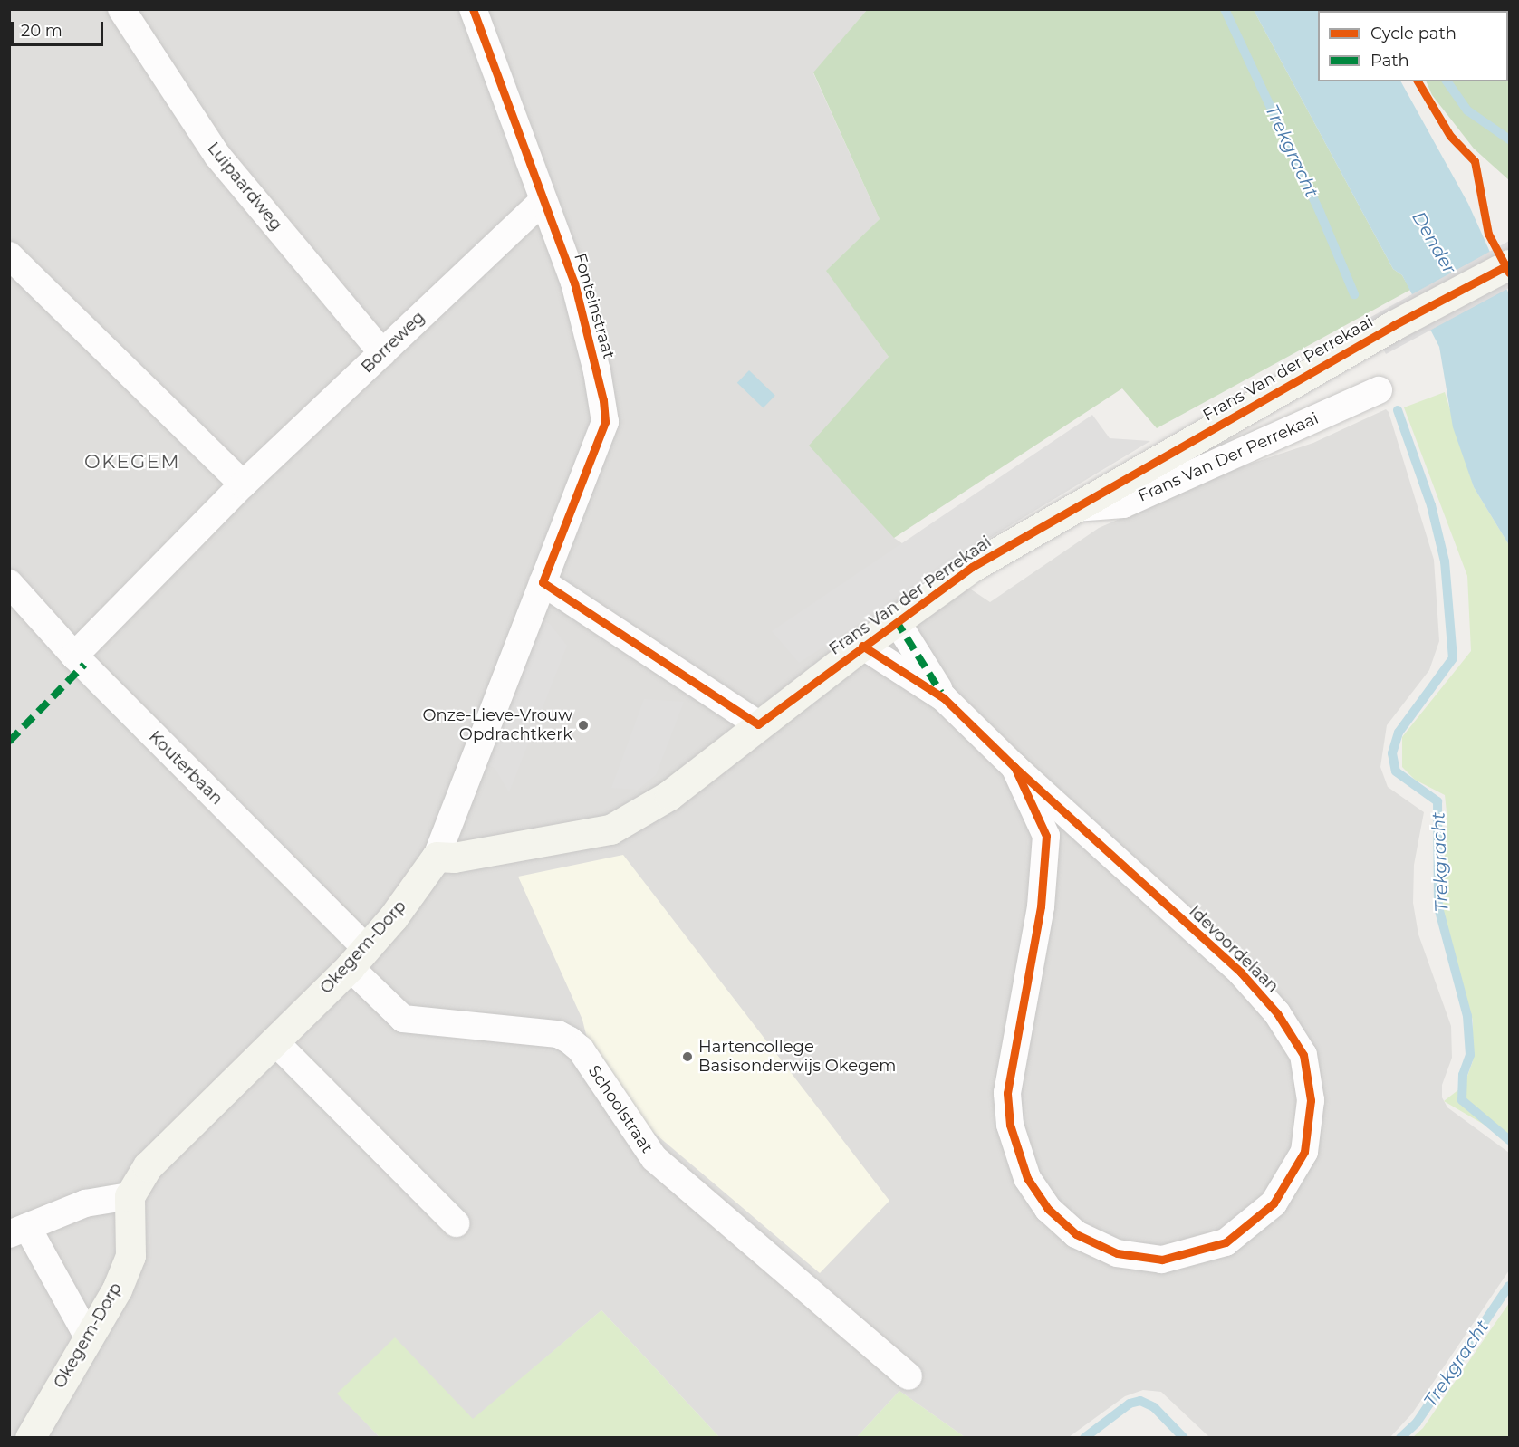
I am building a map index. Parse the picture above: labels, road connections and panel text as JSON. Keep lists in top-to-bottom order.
{
  "streets": {
    "main road": ["Frans Van der Perrekaai", "Frans Van Der Perrekaai", "Okegem-Dorp"],
    "street": [
      "Luipaardweg",
      "Fonteinstraat",
      "Borreweg",
      "Kouterbaan",
      "Idevoordelaan",
      "Schoolstraat"
    ]
  },
  "crossings": [
    ["Luipaardweg", "Borreweg"],
    ["Fonteinstraat", "Borreweg"],
    ["Fonteinstraat", "Frans Van der Perrekaai"],
    ["Fonteinstraat", "Okegem-Dorp"],
    ["Borreweg", "Kouterbaan"],
    ["Frans Van der Perrekaai", "Frans Van Der Perrekaai"],
    ["Frans Van der Perrekaai", "Okegem-Dorp"],
    ["Frans Van der Perrekaai", "Idevoordelaan"],
    ["Kouterbaan", "Okegem-Dorp"],
    ["Kouterbaan", "Schoolstraat"],
    ["Okegem-Dorp", "Schoolstraat"]
  ],
  "districts": ["OKEGEM"],
  "water": ["Trekgracht", "Dender"],
  "places": ["Onze-Lieve-Vrouw Opdrachtkerk", "Hartencollege Basisonderwijs Okegem"],
  "legend": ["Cycle path", "Path"],
  "scale_bar": "20 m"
}
